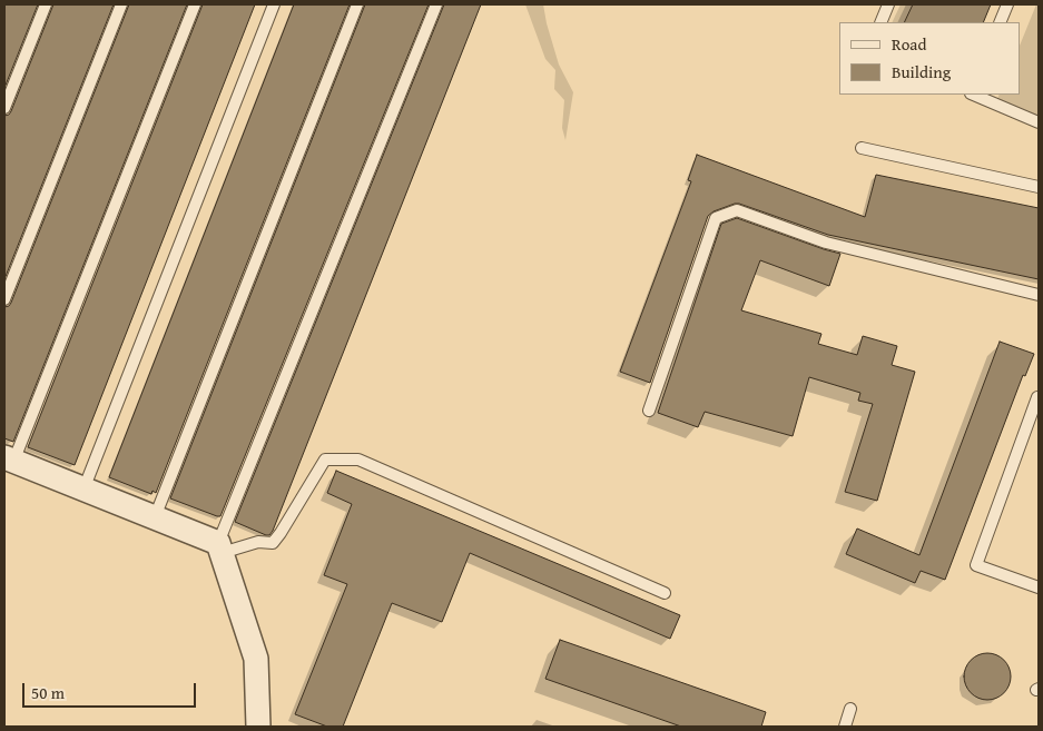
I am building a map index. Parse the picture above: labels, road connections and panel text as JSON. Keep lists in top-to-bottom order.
{
  "legend": ["Road", "Building"],
  "scale_bar": "50 m"
}
